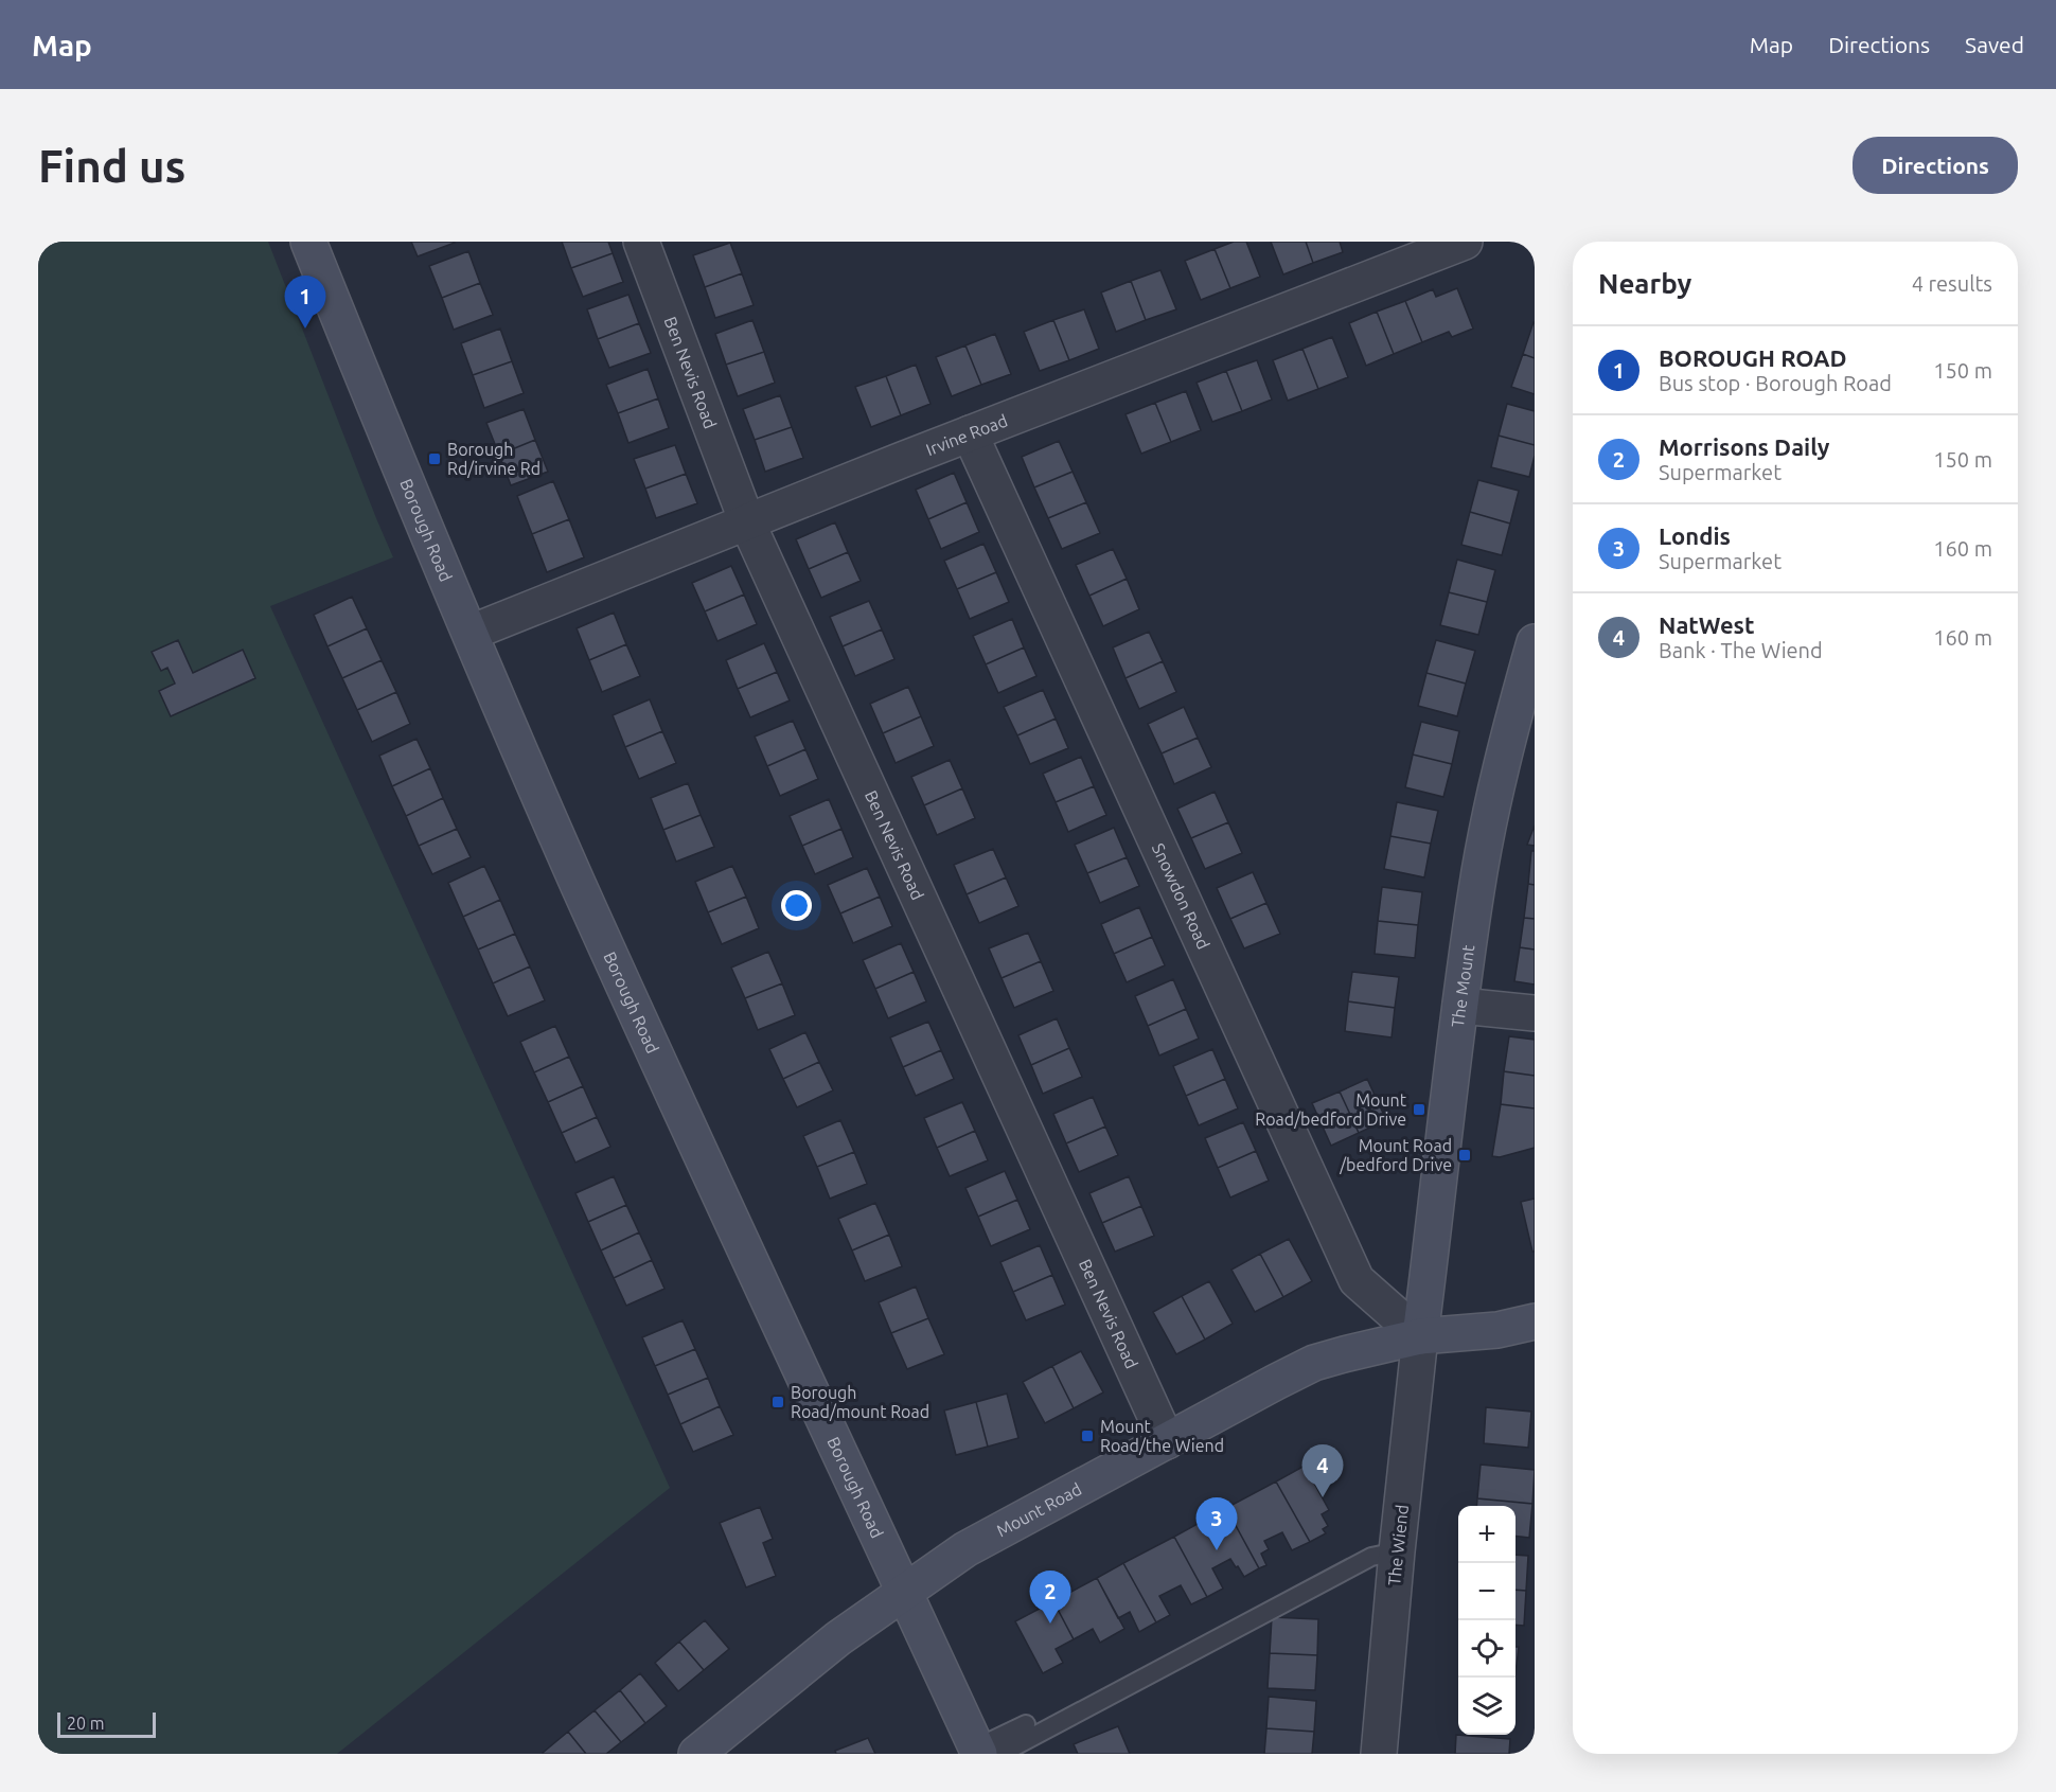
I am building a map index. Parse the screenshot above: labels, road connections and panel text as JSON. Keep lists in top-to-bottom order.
{
  "streets": {
    "street": [
      "Ben Nevis Road",
      "Irvine Road",
      "Borough Road",
      "Snowdon Road",
      "The Mount",
      "Mount Road",
      "The Wiend"
    ]
  },
  "crossings": [
    ["Ben Nevis Road", "Irvine Road"],
    ["Ben Nevis Road", "Mount Road"],
    ["Irvine Road", "Borough Road"],
    ["Irvine Road", "Snowdon Road"],
    ["Borough Road", "Mount Road"],
    ["Snowdon Road", "The Mount"],
    ["Snowdon Road", "Mount Road"],
    ["Snowdon Road", "The Wiend"],
    ["The Mount", "Mount Road"],
    ["The Mount", "The Wiend"],
    ["Mount Road", "The Wiend"]
  ],
  "places": {
    "transit": [
      "Borough Rd/irvine Rd",
      "Mount Road/bedford Drive",
      "Mount Road /bedford Drive",
      "Borough Road/mount Road",
      "Mount Road/the Wiend"
    ]
  },
  "scale_bar": "20 m",
  "page": {
    "header": "Map",
    "nav": ["Map", "Directions", "Saved"],
    "buttons": "Directions",
    "title": "Find us",
    "heading": ["Nearby", "4 results"],
    "pins": [
      "1",
      "4",
      "3",
      "2"
    ],
    "list": [
      {
        "mark": "1",
        "name": "BOROUGH ROAD",
        "note": "Bus stop · Borough Road",
        "value": "150 m"
      },
      {
        "mark": "2",
        "name": "Morrisons Daily",
        "note": "Supermarket",
        "value": "150 m"
      },
      {
        "mark": "3",
        "name": "Londis",
        "note": "Supermarket",
        "value": "160 m"
      },
      {
        "mark": "4",
        "name": "NatWest",
        "note": "Bank · The Wiend",
        "value": "160 m"
      }
    ],
    "map_buttons": ["+", "−"],
    "scale": "20 m"
  }
}
